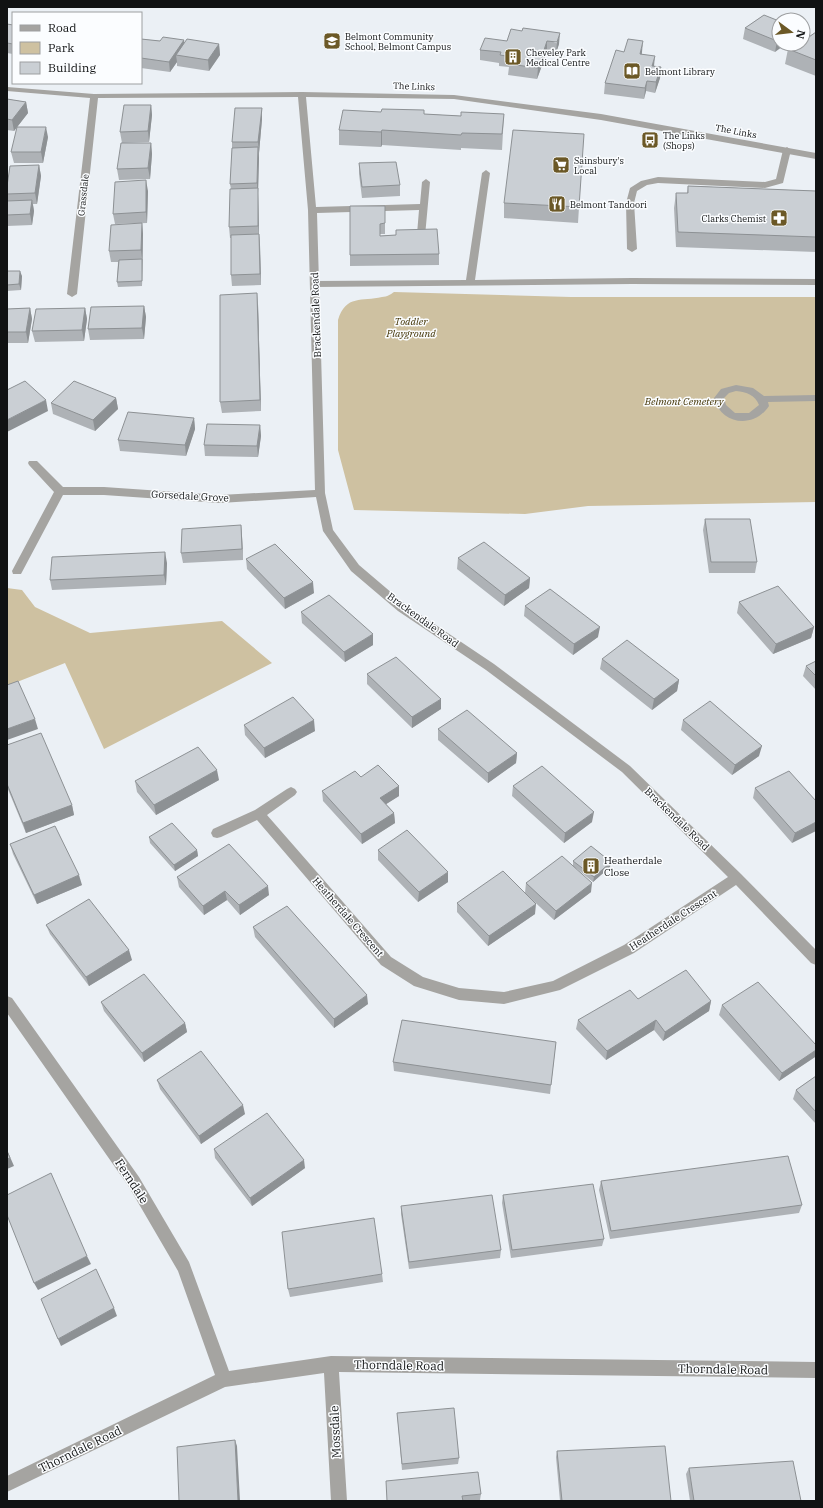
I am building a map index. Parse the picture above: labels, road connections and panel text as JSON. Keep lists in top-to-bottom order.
{
  "streets": {
    "street": [
      "The Links",
      "Grassdale",
      "Brackendale Road",
      "Gorsedale Grove",
      "Heatherdale Crescent",
      "Ferndale",
      "Thorndale Road",
      "Mossdale"
    ]
  },
  "crossings": [
    ["The Links", "Grassdale"],
    ["The Links", "Brackendale Road"],
    ["Brackendale Road", "Gorsedale Grove"],
    ["Brackendale Road", "Heatherdale Crescent"],
    ["Ferndale", "Thorndale Road"],
    ["Thorndale Road", "Mossdale"]
  ],
  "parks": ["Toddler Playground", "Belmont Cemetery"],
  "places": {
    "school or university": ["Belmont Community School, Belmont Campus"],
    "building": ["Cheveley Park Medical Centre", "Heatherdale Close"],
    "library": ["Belmont Library"],
    "bus stop": ["The Links (Shops)"],
    "supermarket": ["Sainsbury's Local"],
    "restaurant": ["Belmont Tandoori"],
    "pharmacy": ["Clarks Chemist"]
  },
  "legend": ["Road", "Park", "Building"],
  "north": "right"
}
